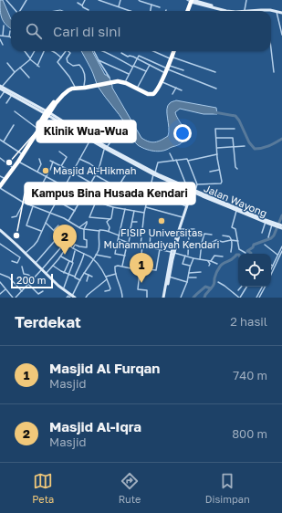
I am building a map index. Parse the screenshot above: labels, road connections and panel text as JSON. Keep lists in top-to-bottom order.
{
  "streets": {
    "main road": ["Jalan Wayong"]
  },
  "places": [
    "Klinik Wua-Wua",
    "Masjid Al-Hikmah",
    "FISIP Universitas Muhammadiyah Kendari",
    "Kampus Bina Husada Kendari"
  ],
  "scale_bar": "200 m",
  "page": {
    "search": "Cari di sini",
    "pins": ["2", "1"],
    "scale": "200 m",
    "heading": ["Terdekat", "2 hasil"],
    "list": [
      {
        "mark": "1",
        "name": "Masjid Al Furqan",
        "note": "Masjid",
        "value": "740 m"
      },
      {
        "mark": "2",
        "name": "Masjid Al-Iqra",
        "note": "Masjid",
        "value": "800 m"
      }
    ],
    "nav": ["Peta", "Rute", "Disimpan"]
  }
}
